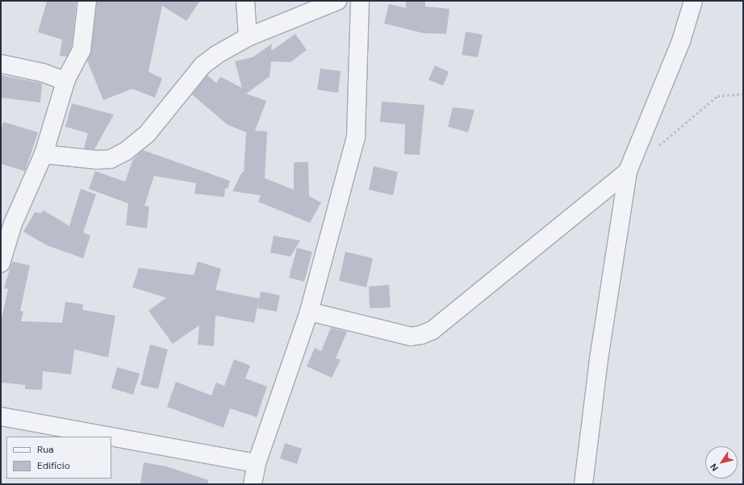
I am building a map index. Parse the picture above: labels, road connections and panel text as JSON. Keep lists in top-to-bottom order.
{
  "legend": ["Rua", "Edifício"],
  "north": "bottom left"
}
